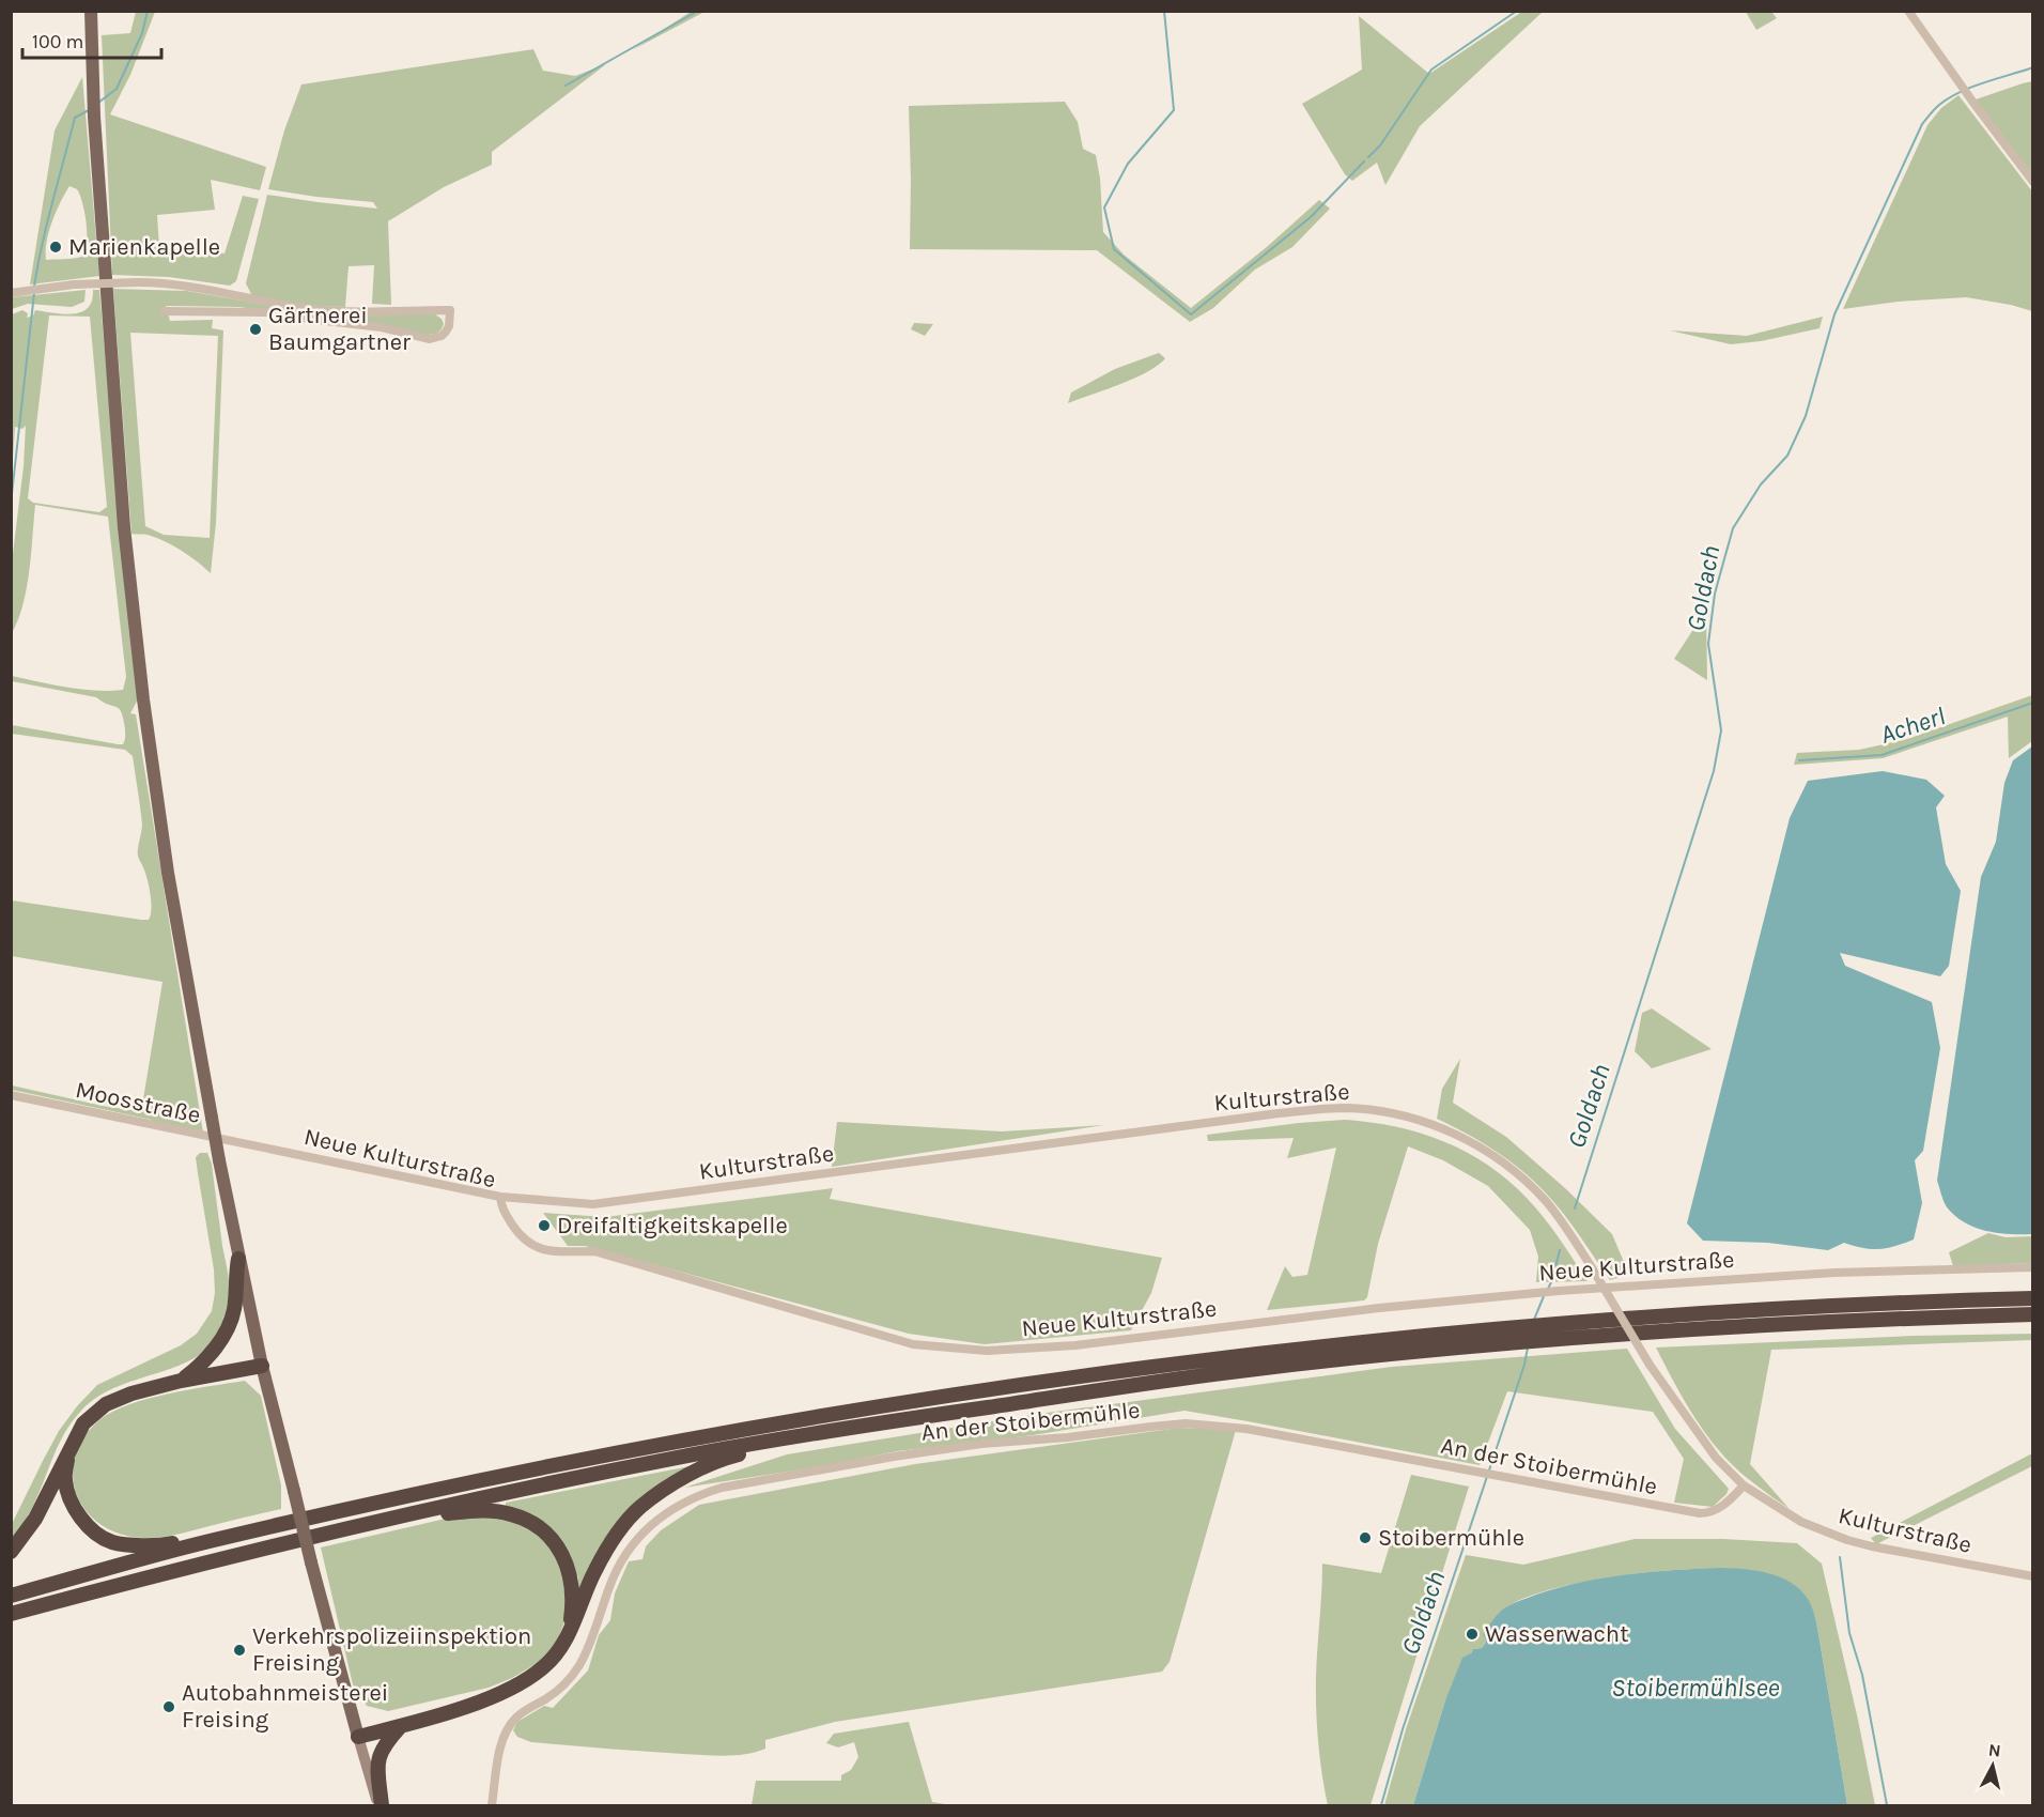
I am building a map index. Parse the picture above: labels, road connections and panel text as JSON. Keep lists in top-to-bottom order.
{
  "streets": {
    "street": [
      "Kulturstraße",
      "Moosstraße",
      "Neue Kulturstraße",
      "An der Stoibermühle"
    ]
  },
  "crossings": [
    ["Kulturstraße", "Neue Kulturstraße"],
    ["Kulturstraße", "An der Stoibermühle"],
    ["Moosstraße", "Neue Kulturstraße"]
  ],
  "water": ["Goldach", "Acherl", "Stoibermühlsee"],
  "places": [
    "Marienkapelle",
    "Gärtnerei Baumgartner",
    "Dreifaltigkeitskapelle",
    "Stoibermühle",
    "Wasserwacht",
    "Verkehrspolizeiinspektion Freising",
    "Autobahnmeisterei Freising"
  ],
  "scale_bar": "100 m",
  "north": "top"
}
